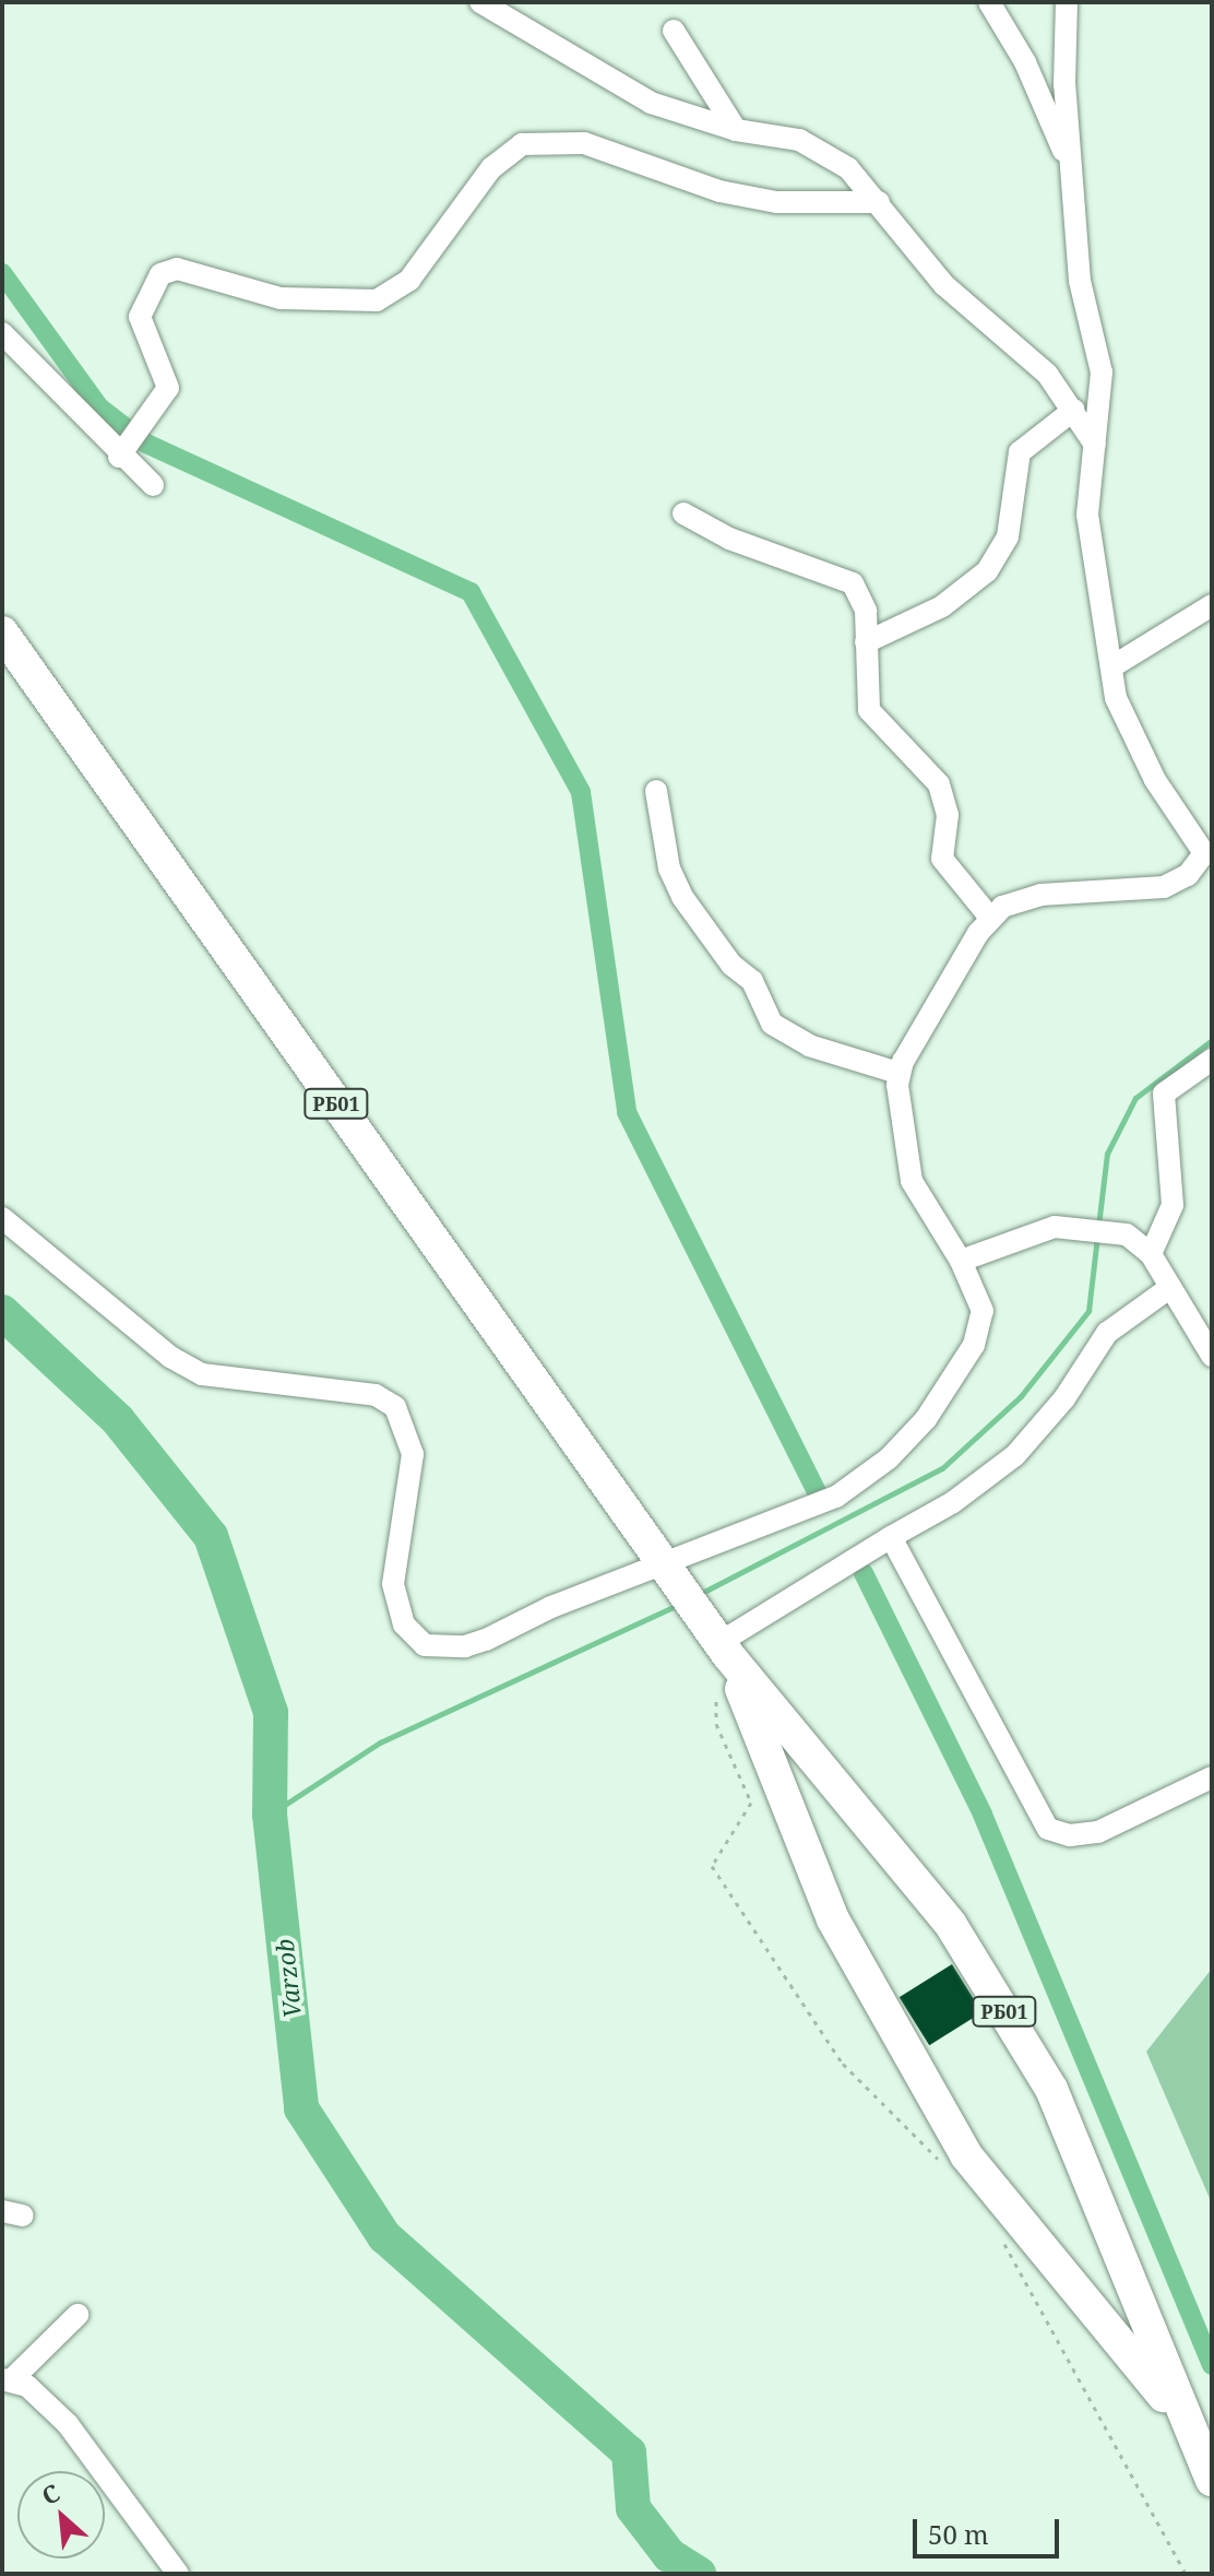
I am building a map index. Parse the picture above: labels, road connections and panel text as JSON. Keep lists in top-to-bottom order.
{
  "streets": {
    "highway": ["РБ01"]
  },
  "water": ["Varzob"],
  "scale_bar": "50 m",
  "north": "top left"
}
